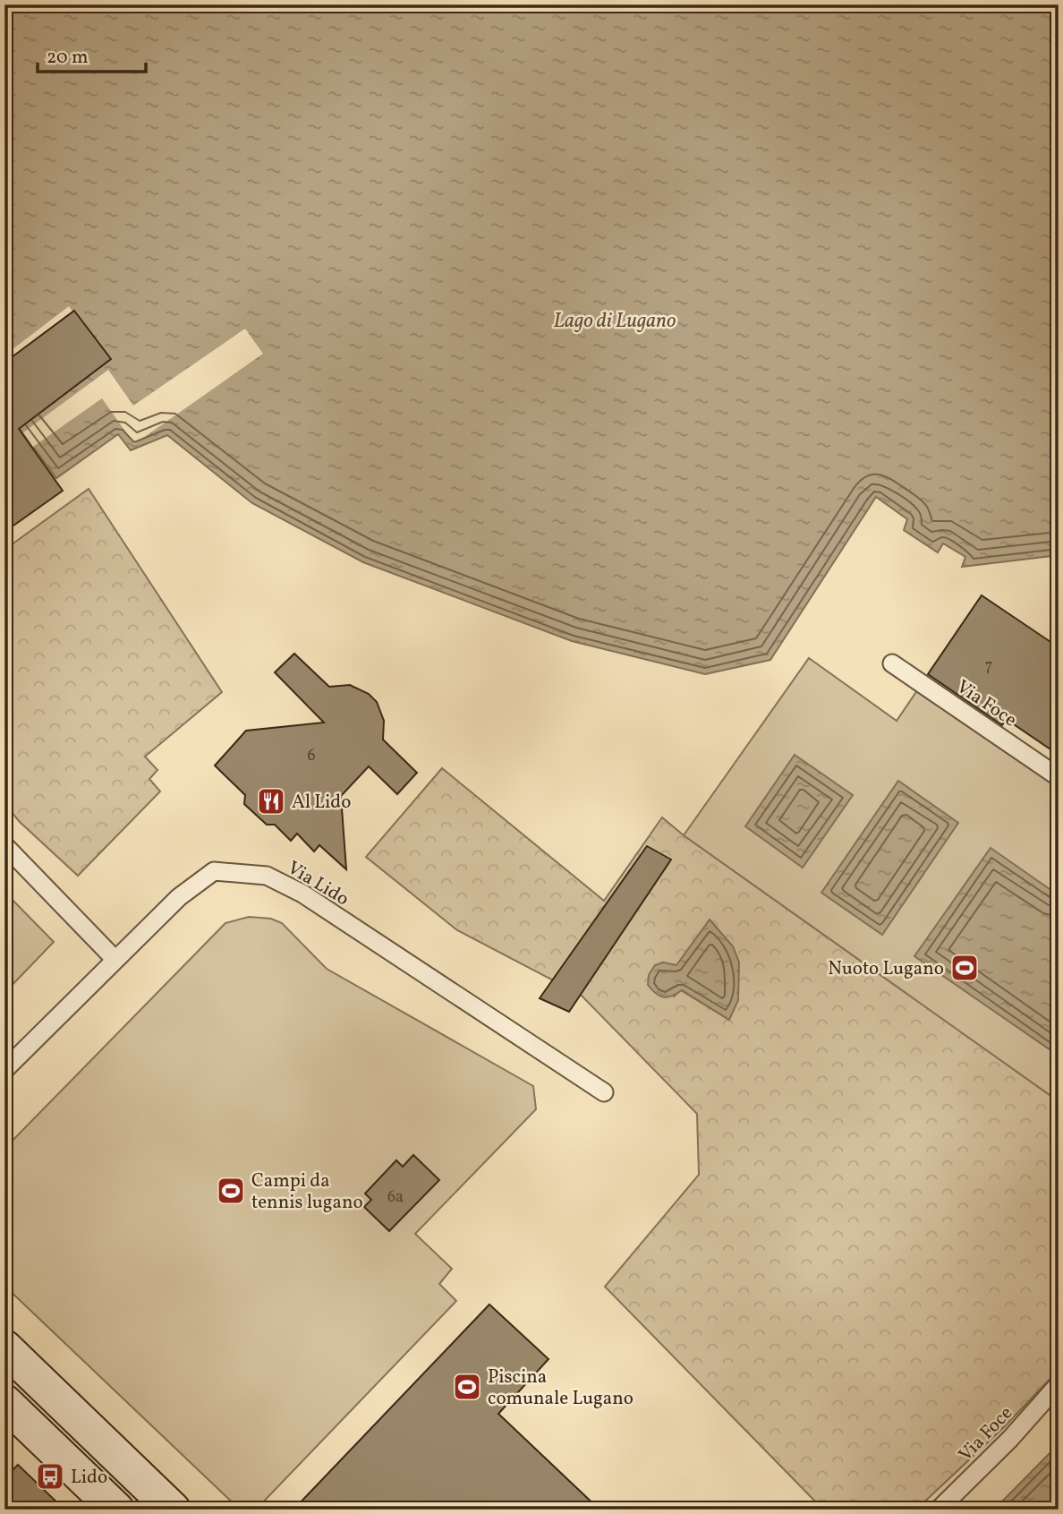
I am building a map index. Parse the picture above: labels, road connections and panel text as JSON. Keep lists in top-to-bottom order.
{
  "streets": {
    "lane": ["Via Foce", "Via Lido"]
  },
  "water": ["Lago di Lugano"],
  "places": {
    "restaurant": ["Al Lido"],
    "sports": ["Nuoto Lugano", "Campi da tennis lugano", "Piscina comunale Lugano"],
    "bus stop": ["Lido"]
  },
  "house_numbers": ["7", "6", "6a"],
  "scale_bar": "20 m"
}
